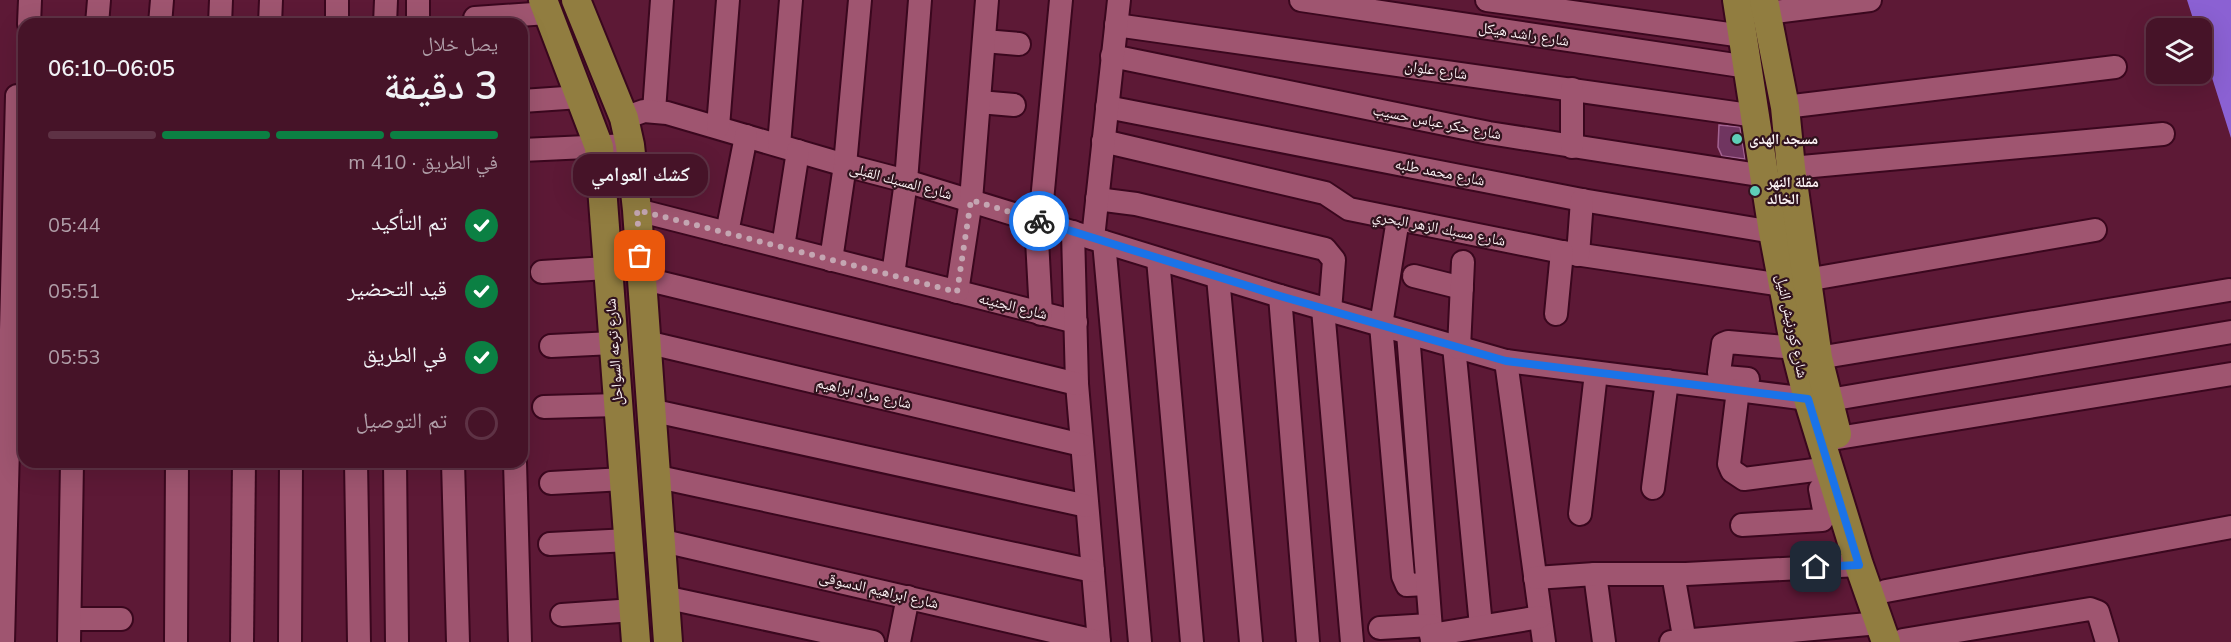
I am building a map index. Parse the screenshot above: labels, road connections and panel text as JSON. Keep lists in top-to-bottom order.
{
  "streets": {
    "main road": ["شارع كورنيش النيل", "شارع ترعه السواحل"],
    "street": [
      "شارع راشد هيكل",
      "شارع علوان",
      "شارع حكر عباس حسيب",
      "شارع محمد طلبه",
      "شارع المسبك القبلى",
      "شارع مسبك الزهر البحري",
      "شارع الجنينه",
      "شارع مراد ابراهيم",
      "شارع ابراهيم الدسوقى"
    ]
  },
  "crossings": [
    ["شارع راشد هيكل", "شارع كورنيش النيل"],
    ["شارع علوان", "شارع كورنيش النيل"],
    ["شارع حكر عباس حسيب", "شارع كورنيش النيل"],
    ["شارع محمد طلبه", "شارع كورنيش النيل"],
    ["شارع المسبك القبلى", "شارع كورنيش النيل"],
    ["شارع مسبك الزهر البحري", "شارع كورنيش النيل"]
  ],
  "places": ["مسجد الهدى", "مقلة النهر الخالد", "كشك العوامي"],
  "page": {
    "heading": ["3 دقيقة", "يصل خلال", "06:05–06:10"],
    "bar": "في الطريق · 410 m",
    "bubble": "كشك العوامي",
    "list": [
      ["تم التأكيد", "05:44"],
      ["قيد التحضير", "05:51"],
      ["في الطريق", "05:53"],
      "تم التوصيل"
    ]
  }
}
